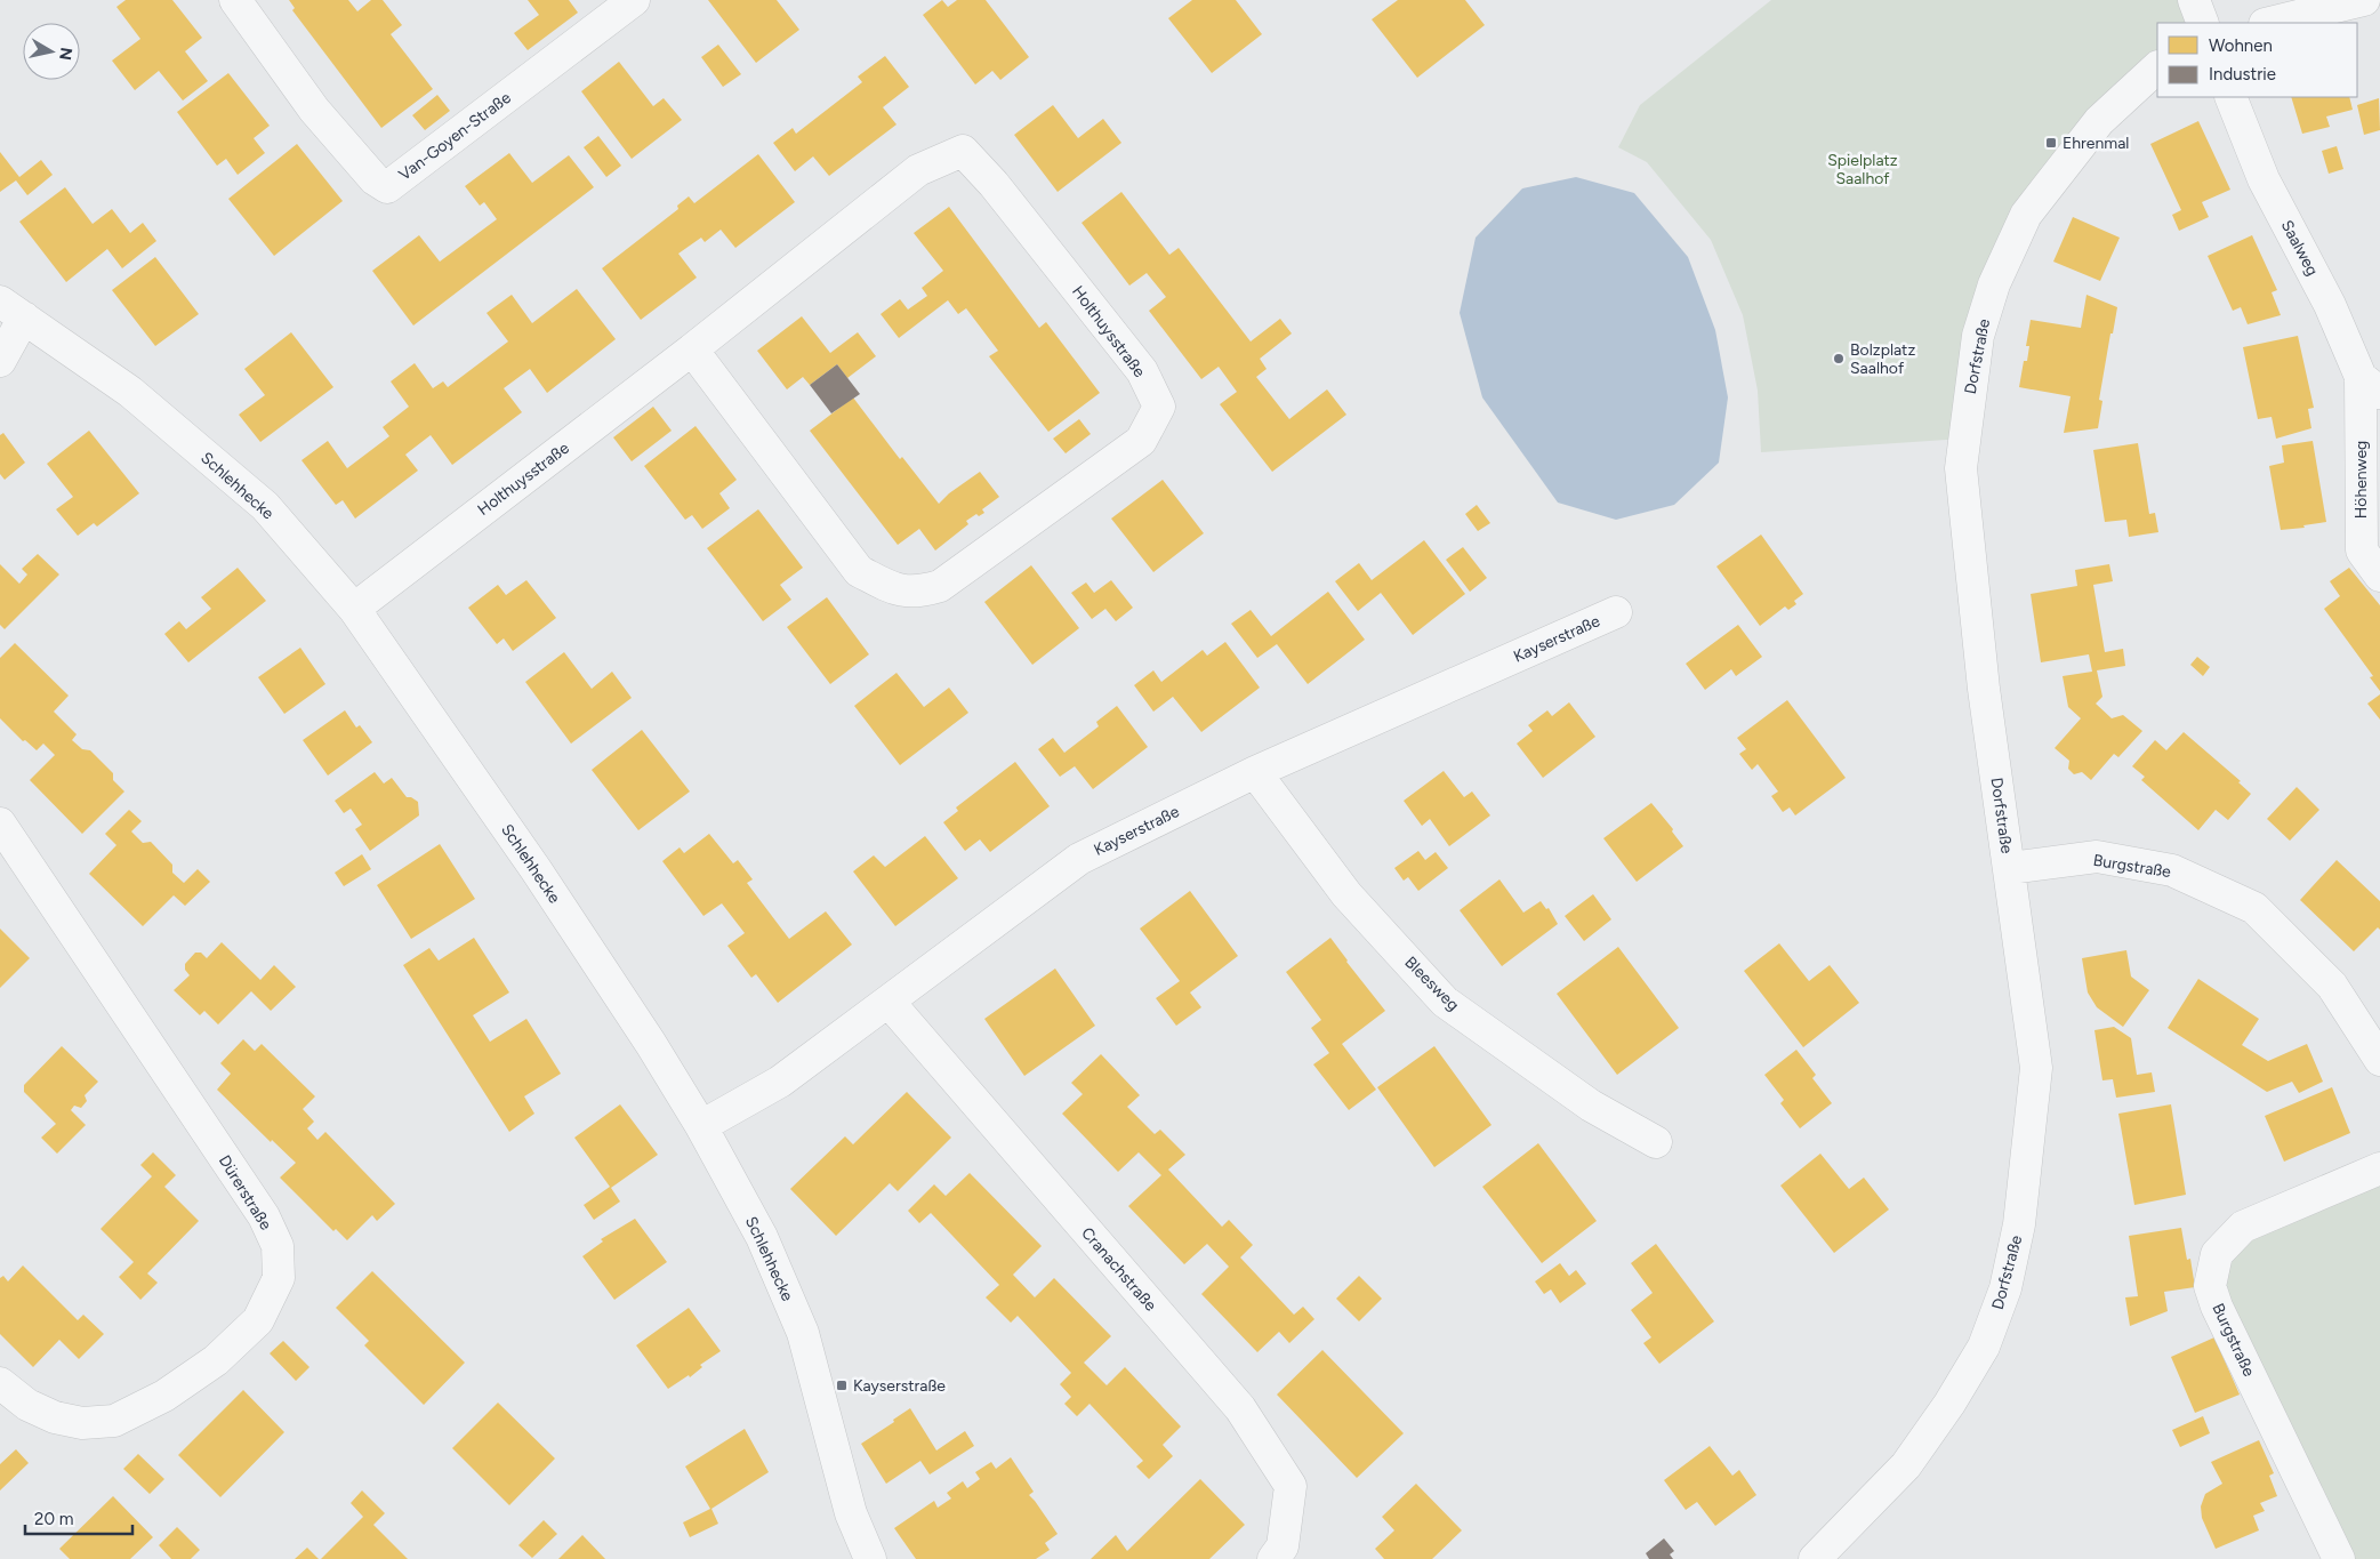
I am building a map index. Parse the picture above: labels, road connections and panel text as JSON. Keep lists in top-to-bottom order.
{
  "streets": {
    "street": [
      "Van-Goyen-Straße",
      "Saalweg",
      "Holthuysstraße",
      "Dorfstraße",
      "Höhenweg",
      "Schlehhecke",
      "Kayserstraße",
      "Burgstraße",
      "Bleesweg",
      "Dürerstraße",
      "Cranachstraße"
    ]
  },
  "crossings": [
    ["Saalweg", "Höhenweg"],
    ["Holthuysstraße", "Schlehhecke"],
    ["Dorfstraße", "Burgstraße"],
    ["Schlehhecke", "Kayserstraße"],
    ["Kayserstraße", "Bleesweg"],
    ["Kayserstraße", "Cranachstraße"]
  ],
  "parks": ["Spielplatz Saalhof"],
  "places": {
    "transit": ["Ehrenmal", "Kayserstraße"],
    "other": ["Bolzplatz Saalhof"]
  },
  "legend": ["Wohnen", "Industrie"],
  "scale_bar": "20 m",
  "north": "right"
}
